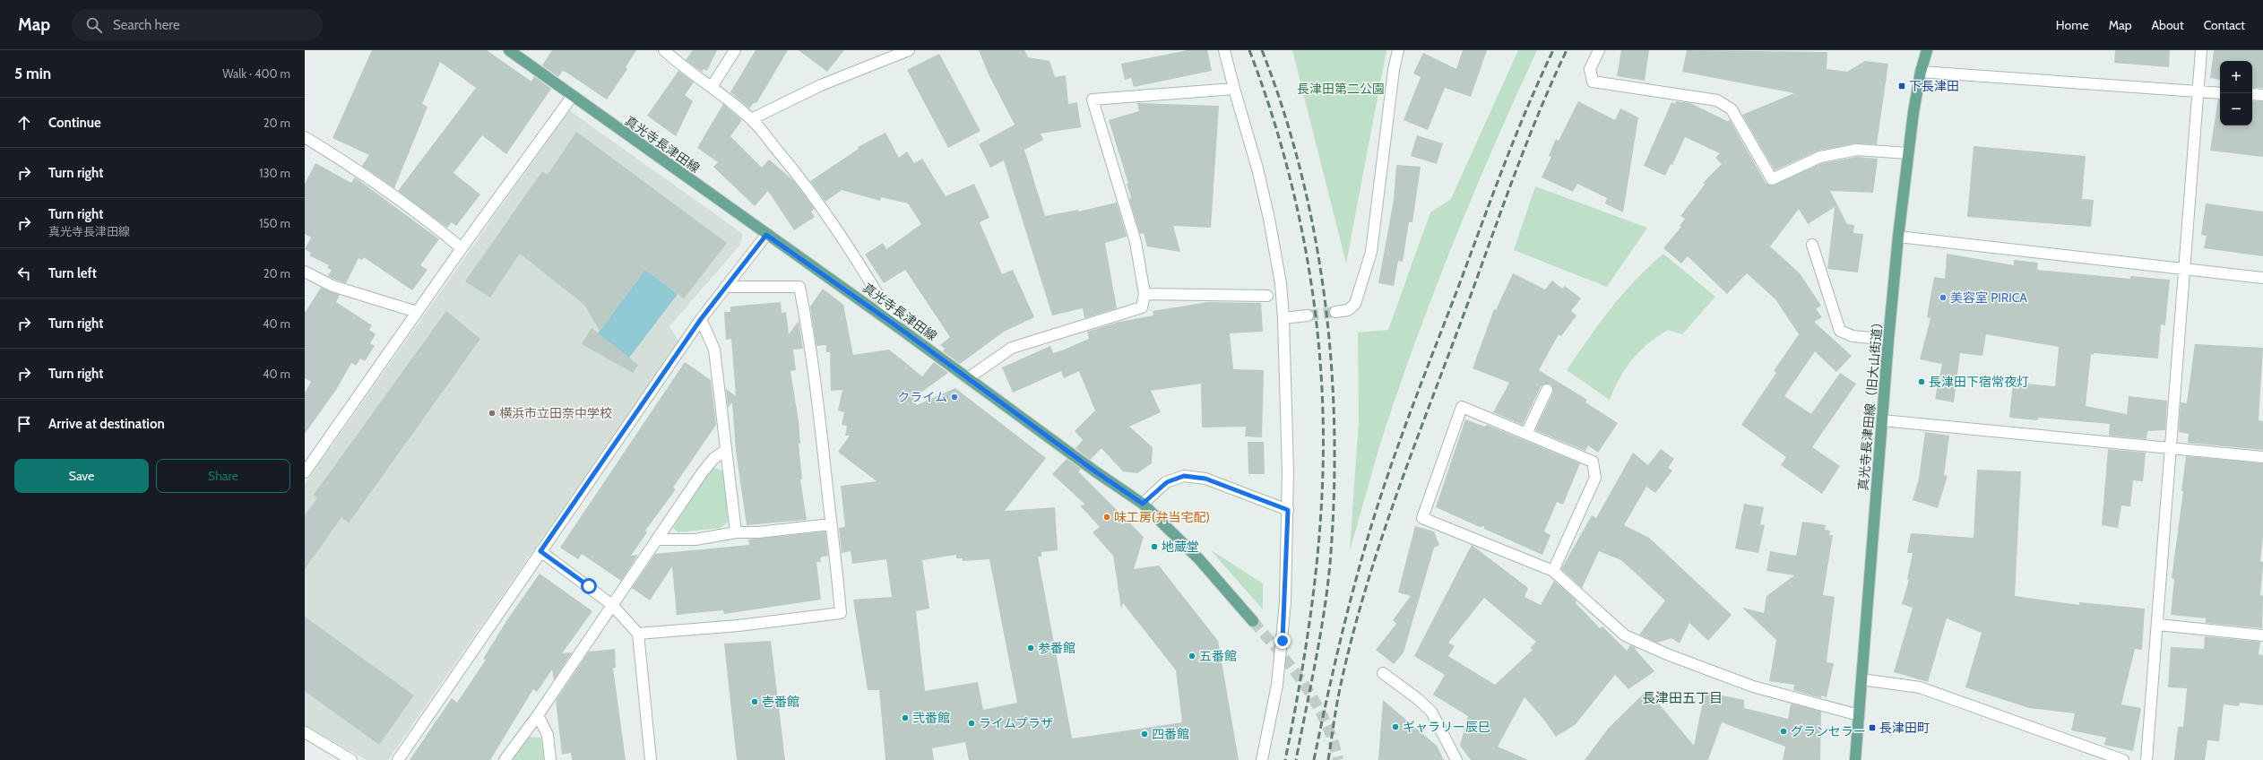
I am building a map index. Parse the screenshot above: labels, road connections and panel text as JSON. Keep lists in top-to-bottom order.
{
  "streets": {
    "main road": ["真光寺長津田線", "真光寺長津田線（旧大山街道）"]
  },
  "districts": ["長津田五丁目"],
  "parks": ["長津田第二公園"],
  "places": {
    "transit": ["下長津田", "長津田町"],
    "other": [
      "美容室 PIRICA",
      "長津田下宿常夜灯",
      "クライム",
      "横浜市立田奈中学校",
      "味工房(弁当宅配)",
      "地蔵堂",
      "参番館",
      "五番館",
      "壱番館",
      "弐番館",
      "ライムプラザ",
      "ギャラリー辰巳",
      "グランセラー",
      "四番館"
    ]
  },
  "page": {
    "header": "Map",
    "search": "Search here",
    "nav": [
      "Home",
      "Map",
      "About",
      "Contact"
    ],
    "heading": ["5 min", "Walk · 400 m"],
    "map_buttons": ["+", "−"],
    "list": [
      ["Continue", "20 m"],
      ["Turn right", "130 m"],
      ["Turn right", "真光寺長津田線", "150 m"],
      ["Turn left", "20 m"],
      ["Turn right", "40 m"],
      ["Turn right", "40 m"],
      "Arrive at destination"
    ],
    "buttons": ["Save", "Share"]
  }
}
